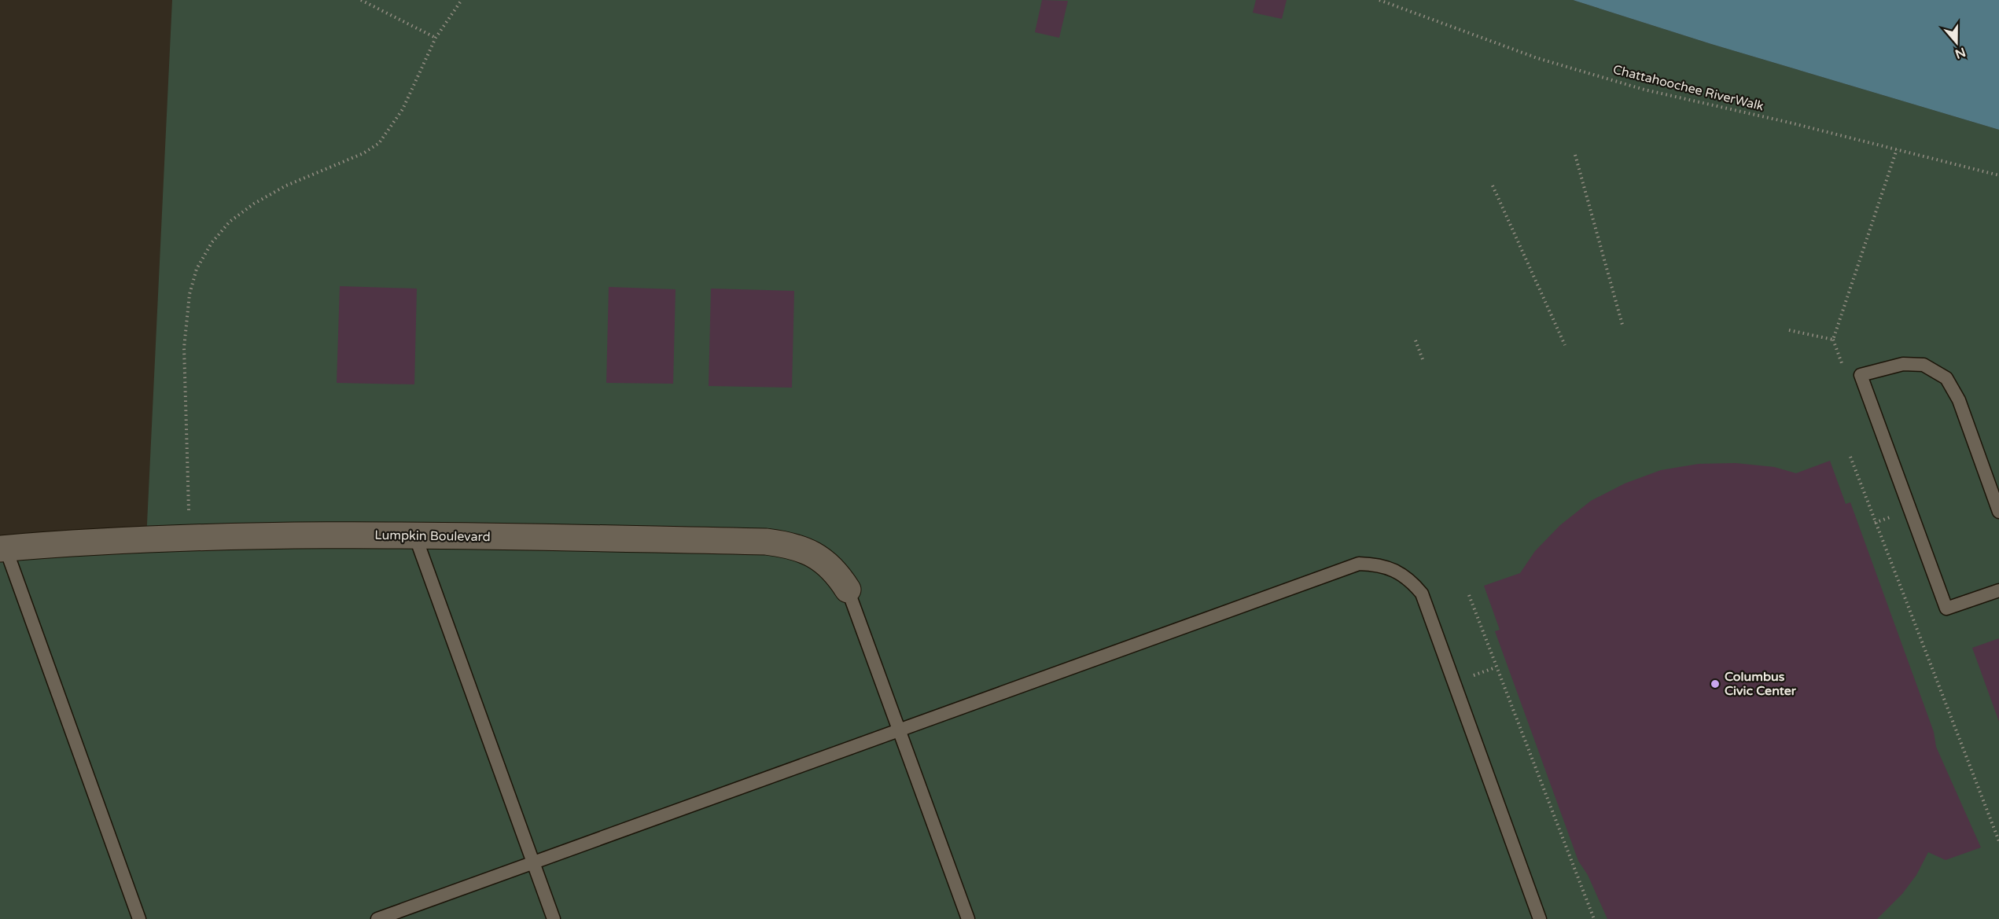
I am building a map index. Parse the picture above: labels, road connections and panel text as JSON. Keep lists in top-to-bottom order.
{
  "streets": {
    "street": ["Lumpkin Boulevard"],
    "path": ["Chattahoochee RiverWalk"]
  },
  "places": ["Columbus Civic Center"],
  "north": "bottom"
}
